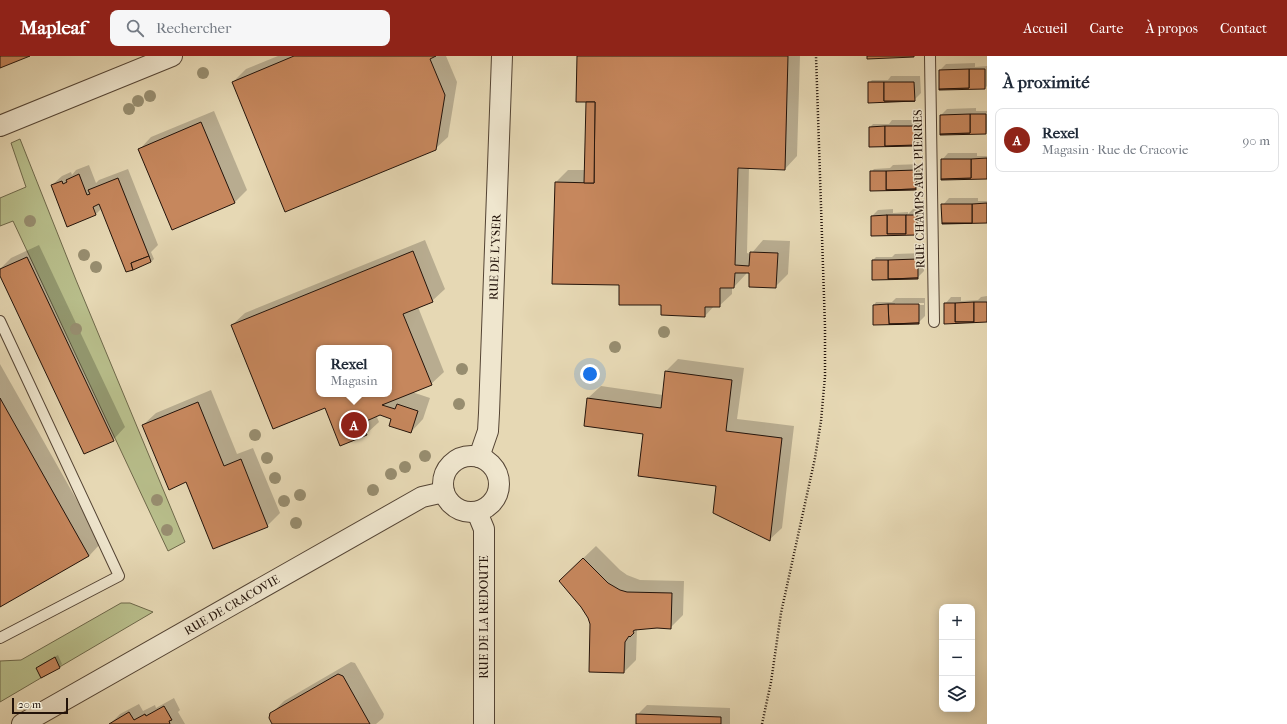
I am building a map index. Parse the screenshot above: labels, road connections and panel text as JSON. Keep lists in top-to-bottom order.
{
  "streets": {
    "street": ["RUE DE L'YSER", "RUE DE CRACOVIE", "RUE DE LA REDOUTE"],
    "lane": ["RUE CHAMPS AUX PIERRES"]
  },
  "crossings": [
    ["RUE DE L'YSER", "RUE DE CRACOVIE"],
    ["RUE DE L'YSER", "RUE DE LA REDOUTE"],
    ["RUE DE CRACOVIE", "RUE DE LA REDOUTE"]
  ],
  "scale_bar": "20 m",
  "page": {
    "header": "Mapleaf",
    "search": "Rechercher",
    "nav": [
      "Accueil",
      "Carte",
      "À propos",
      "Contact"
    ],
    "heading": "À proximité",
    "list": [
      {
        "mark": "A",
        "name": "Rexel",
        "note": "Magasin · Rue de Cracovie",
        "value": "90 m"
      }
    ],
    "popup": ["Rexel", "Magasin"],
    "pins": "A",
    "map_buttons": ["+", "−"],
    "scale": "20 m"
  }
}
